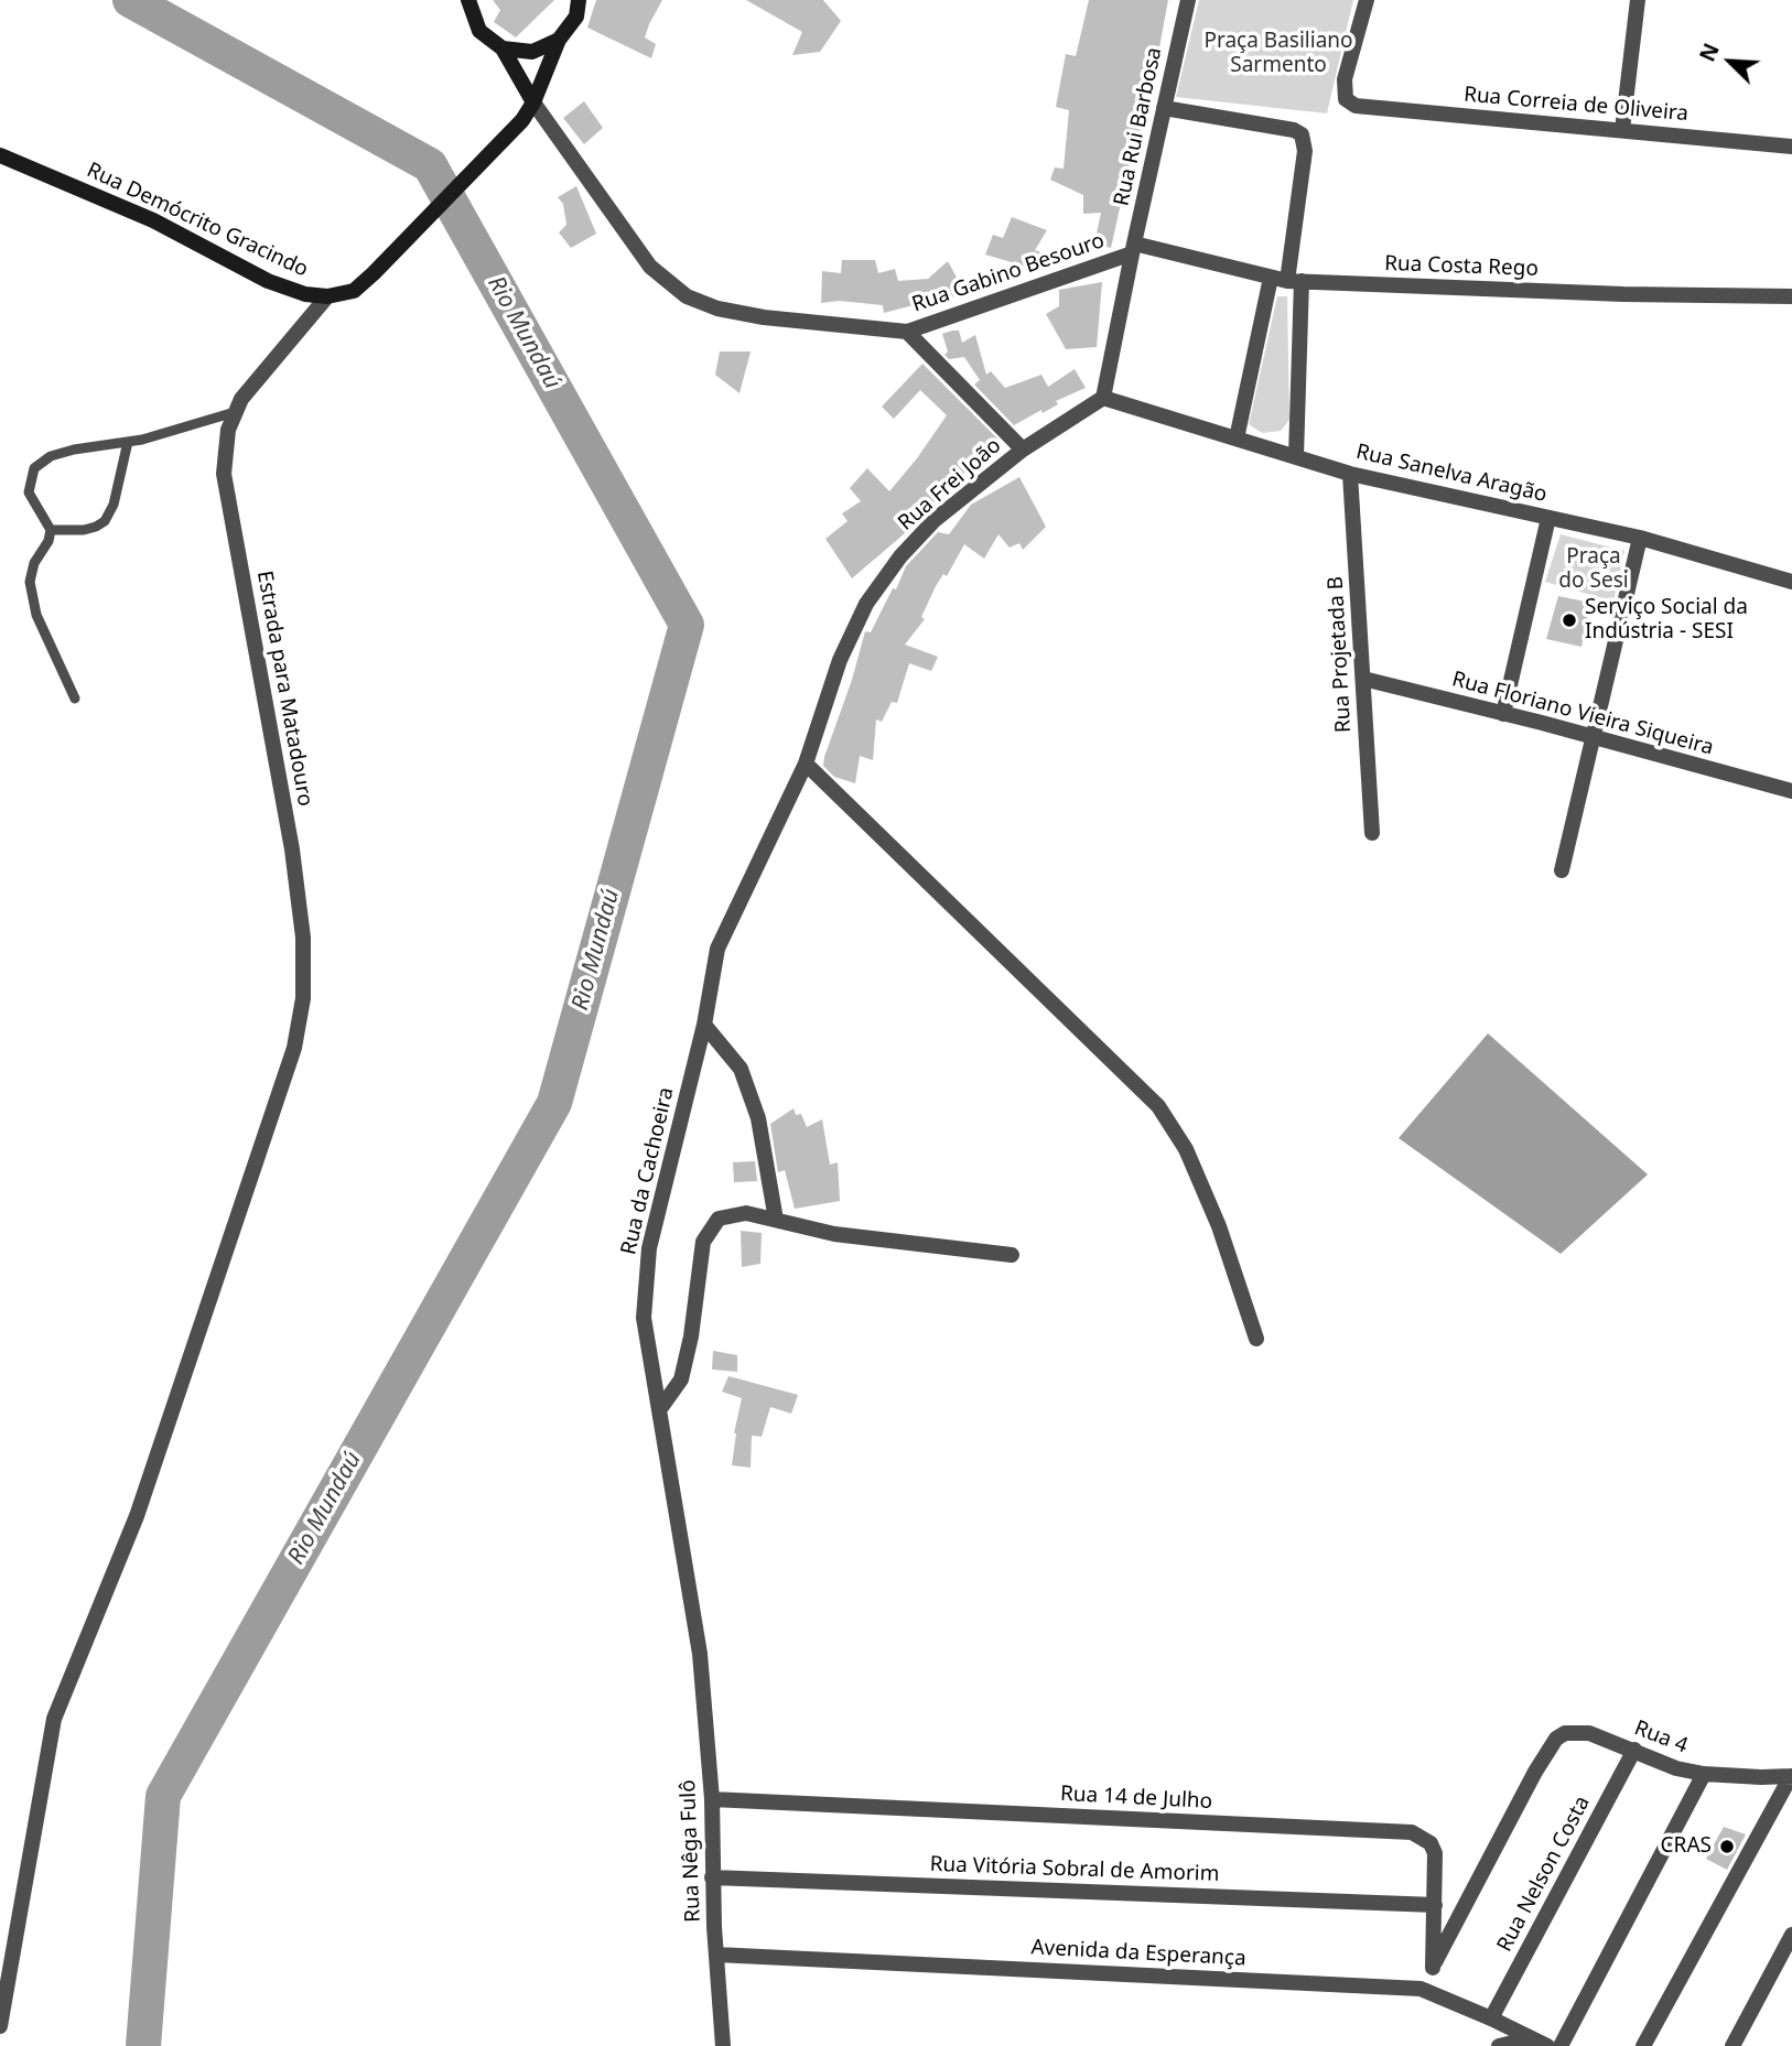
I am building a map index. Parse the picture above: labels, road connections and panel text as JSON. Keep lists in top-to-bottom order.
{
  "streets": {
    "main road": ["Rua Demócrito Gracindo"],
    "street": [
      "Rua Correia de Oliveira",
      "Rua Rui Barbosa",
      "Rua Costa Rego",
      "Rua Gabino Besouro",
      "Rua Sanelva Aragão",
      "Rua Frei João",
      "Rua Projetada B",
      "Estrada para Matadouro",
      "Rua Floriano Vieira Siqueira",
      "Rua da Cachoeira",
      "Rua 4",
      "Rua 14 de Julho",
      "Rua Nêga Fulô",
      "Rua Vitória Sobral de Amorim",
      "Rua Nelson Costa",
      "Avenida da Esperança"
    ]
  },
  "crossings": [
    ["Rua Rui Barbosa", "Rua Costa Rego"],
    ["Rua Rui Barbosa", "Rua Gabino Besouro"],
    ["Rua Rui Barbosa", "Rua Sanelva Aragão"],
    ["Rua Rui Barbosa", "Rua Frei João"],
    ["Rua Demócrito Gracindo", "Rua Gabino Besouro"],
    ["Rua Demócrito Gracindo", "Estrada para Matadouro"],
    ["Rua Costa Rego", "Rua Gabino Besouro"],
    ["Rua Sanelva Aragão", "Rua Frei João"],
    ["Rua Sanelva Aragão", "Rua Projetada B"],
    ["Rua Frei João", "Rua da Cachoeira"],
    ["Rua Projetada B", "Rua Floriano Vieira Siqueira"],
    ["Rua da Cachoeira", "Rua Nêga Fulô"],
    ["Rua 4", "Rua 14 de Julho"],
    ["Rua 4", "Rua Nelson Costa"],
    ["Rua 14 de Julho", "Rua Nêga Fulô"],
    ["Rua 14 de Julho", "Rua Vitória Sobral de Amorim"],
    ["Rua Nêga Fulô", "Rua Vitória Sobral de Amorim"],
    ["Rua Nêga Fulô", "Avenida da Esperança"],
    ["Rua Nelson Costa", "Avenida da Esperança"]
  ],
  "water": ["Rio Mundaú"],
  "parks": ["Praça Basiliano Sarmento", "Praça do Sesi"],
  "places": ["Serviço Social da Indústria - SESI", "CRAS"],
  "north": "top left"
}
